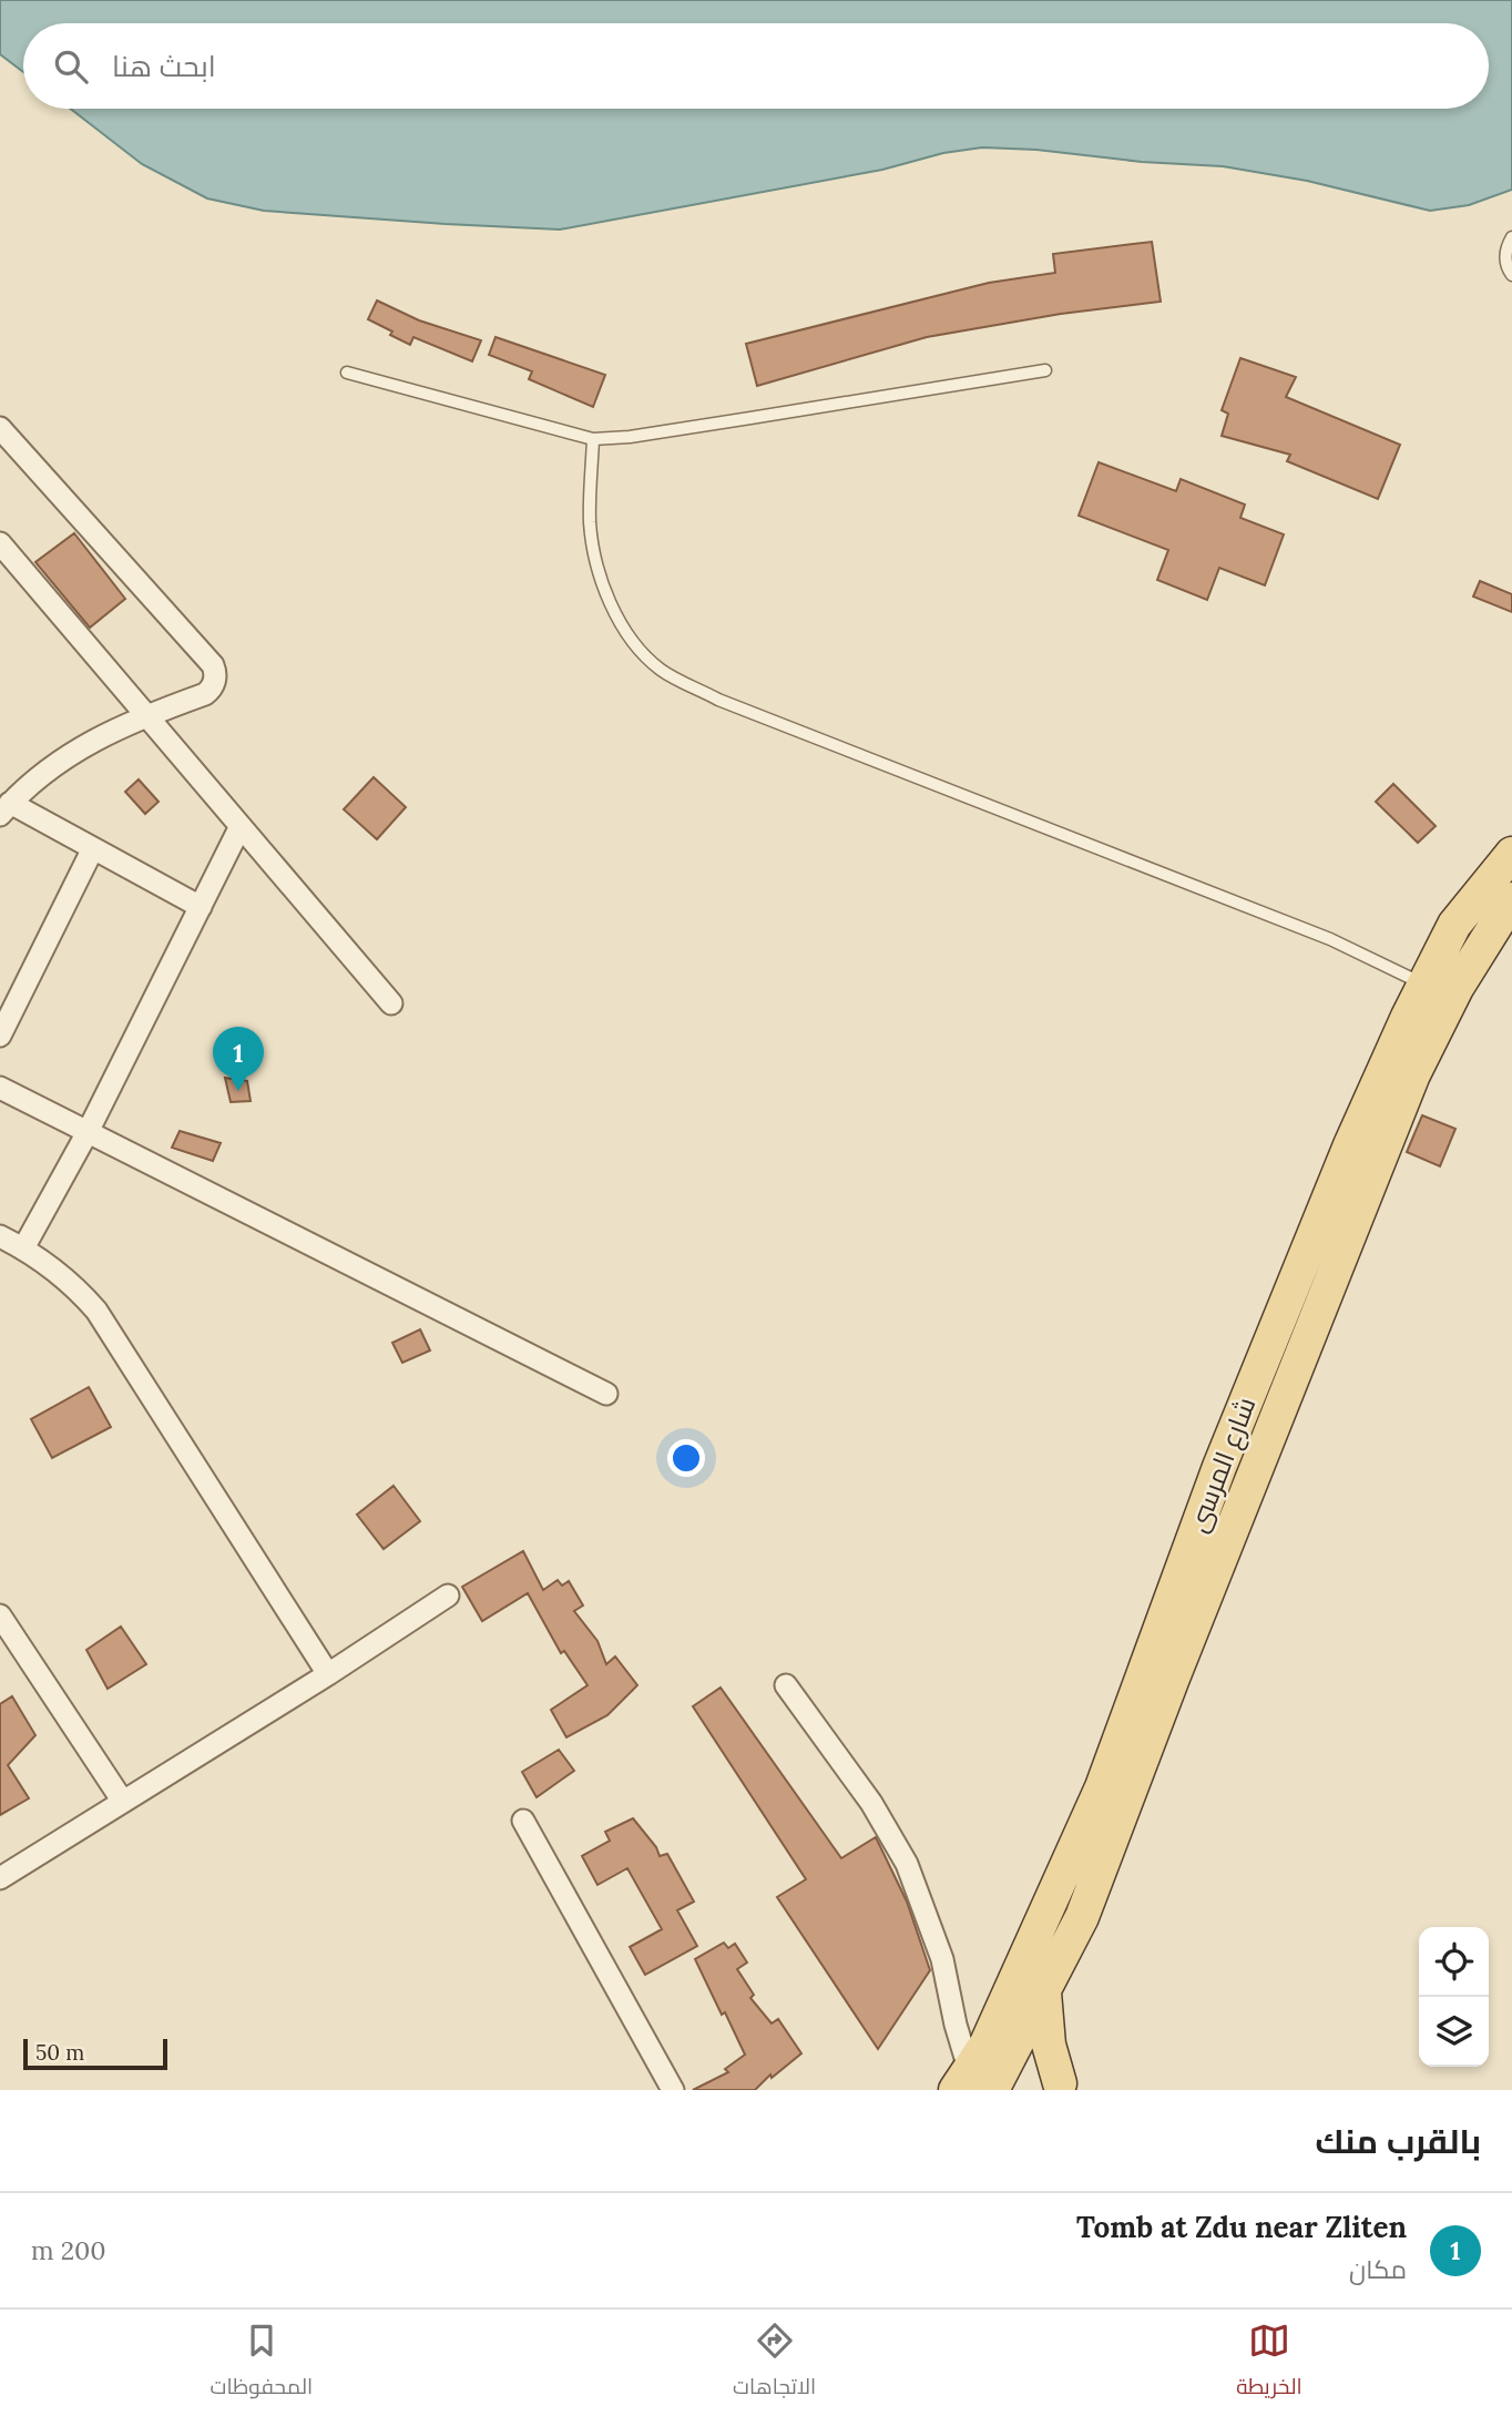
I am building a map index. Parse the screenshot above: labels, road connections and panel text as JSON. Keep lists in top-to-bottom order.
{
  "streets": {
    "main road": ["شارع المرسى"]
  },
  "scale_bar": "50 m",
  "page": {
    "search": "ابحث هنا",
    "pins": "1",
    "scale": "50 m",
    "heading": "بالقرب منك",
    "list": [
      {
        "mark": "1",
        "name": "Tomb at Zdu near Zliten",
        "note": "مكان",
        "value": "200 m"
      }
    ],
    "nav": ["الخريطة", "الاتجاهات", "المحفوظات"]
  }
}
